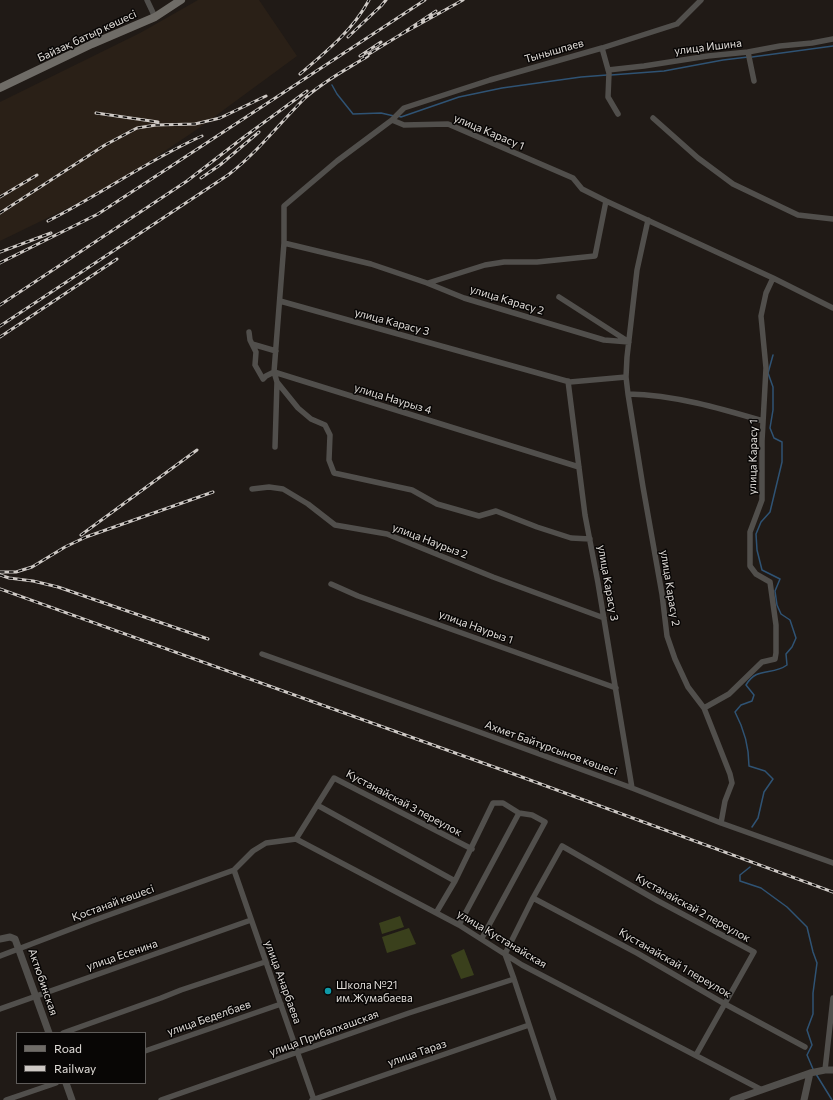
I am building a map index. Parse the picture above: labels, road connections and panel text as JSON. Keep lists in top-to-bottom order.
{
  "streets": {
    "main road": ["Байзақ батыр көшесі"],
    "street": [
      "улица Ишина",
      "Тынышпаев",
      "улица Карасу 1",
      "улица Карасу 2",
      "улица Карасу 3",
      "улица Наурыз 4",
      "улица Наурыз 2",
      "улица Наурыз 1",
      "Ахмет Байтұрсынов көшесі",
      "Кустанайскай 3 переулок",
      "Қостанай көшесі",
      "Кустанайскай 2 переулок",
      "улица Кустанайская",
      "улица Есенина",
      "Кустанайскай 1 переулок",
      "Актюбинская",
      "улица Анарбаева",
      "улица Беделбаев",
      "улица Прибалхашская",
      "улица Тараз"
    ]
  },
  "crossings": [
    ["Тынышпаев", "улица Карасу 1"],
    ["улица Карасу 1", "улица Карасу 2"],
    ["улица Карасу 2", "улица Карасу 3"],
    ["улица Карасу 2", "Ахмет Байтұрсынов көшесі"],
    ["улица Карасу 3", "улица Наурыз 4"],
    ["улица Карасу 3", "улица Наурыз 2"],
    ["улица Карасу 3", "улица Наурыз 1"],
    ["улица Карасу 3", "Ахмет Байтұрсынов көшесі"],
    ["Кустанайскай 3 переулок", "улица Кустанайская"],
    ["Қостанай көшесі", "Актюбинская"],
    ["Қостанай көшесі", "улица Анарбаева"],
    ["Кустанайскай 2 переулок", "улица Кустанайская"],
    ["Кустанайскай 2 переулок", "Кустанайскай 1 переулок"],
    ["улица Есенина", "Актюбинская"],
    ["улица Есенина", "улица Анарбаева"],
    ["улица Анарбаева", "улица Беделбаев"],
    ["улица Анарбаева", "улица Прибалхашская"],
    ["улица Анарбаева", "улица Тараз"]
  ],
  "places": ["Школа №21 им.Жумабаева"],
  "legend": ["Road", "Railway"]
}
